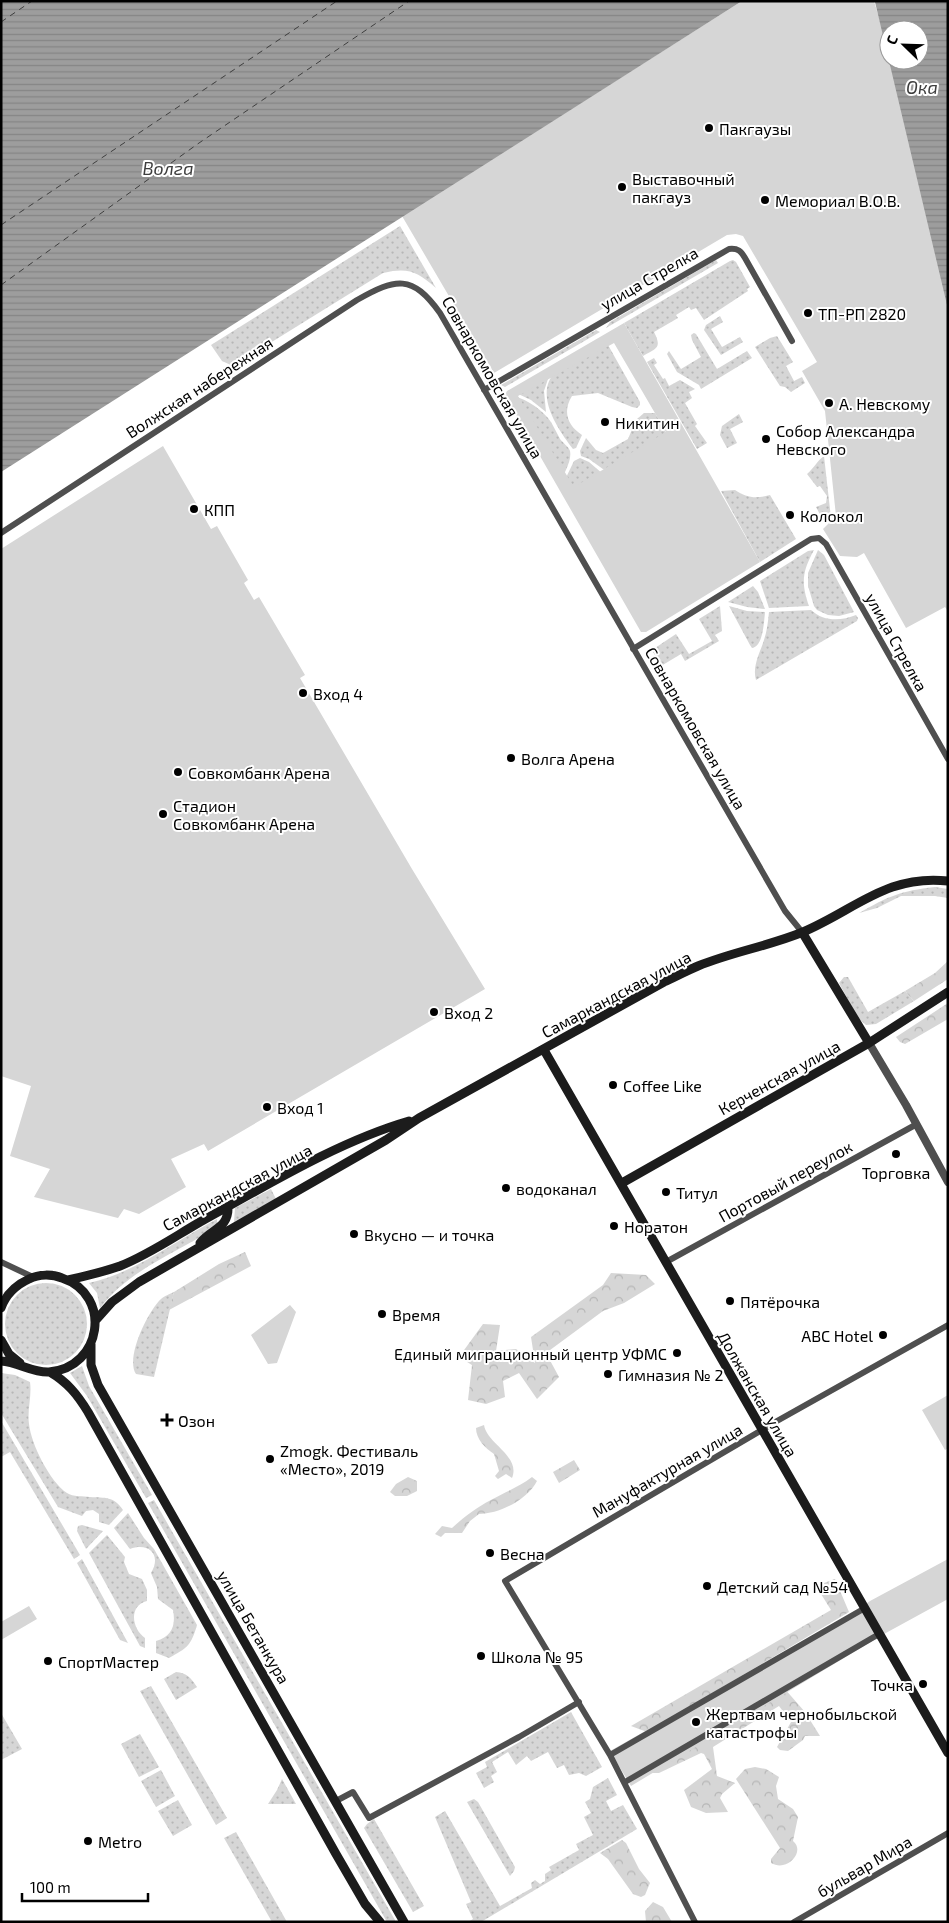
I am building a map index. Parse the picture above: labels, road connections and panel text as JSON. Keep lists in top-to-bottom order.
{
  "streets": {
    "main road": [
      "Совнаркомовская улица",
      "Самаркандская улица",
      "Керченская улица",
      "Должанская улица",
      "улица Бетанкура"
    ],
    "street": [
      "улица Стрелка",
      "Волжская набережная",
      "Портовый переулок",
      "Мануфактурная улица",
      "бульвар Мира"
    ]
  },
  "crossings": [
    ["улица Стрелка", "Совнаркомовская улица"],
    ["Совнаркомовская улица", "Волжская набережная"],
    ["Совнаркомовская улица", "Самаркандская улица"],
    ["Совнаркомовская улица", "Керченская улица"],
    ["Совнаркомовская улица", "Портовый переулок"],
    ["Самаркандская улица", "Должанская улица"],
    ["Керченская улица", "Должанская улица"],
    ["Портовый переулок", "Должанская улица"],
    ["Должанская улица", "Мануфактурная улица"]
  ],
  "water": ["Ока", "Волга"],
  "places": {
    "other": [
      "Пакгаузы",
      "Выставочный пакгауз",
      "Мемориал В.О.В.",
      "ТП-РП 2820",
      "А. Невскому",
      "Никитин",
      "Собор Александра Невского",
      "КПП",
      "Колокол",
      "Вход 4",
      "Волга Арена",
      "Совкомбанк Арена",
      "Стадион Совкомбанк Арена",
      "Вход 2",
      "Coffee Like",
      "Вход 1",
      "Торговка",
      "водоканал",
      "Титул",
      "Норатон",
      "Вкусно — и точка",
      "Пятёрочка",
      "Время",
      "ABC Hotel",
      "Единый миграционный центр УФМС",
      "Гимназия № 2",
      "Zmogk. Фестиваль «Место», 2019",
      "Весна",
      "Детский сад №54",
      "Школа № 95",
      "СпортМастер",
      "Точка",
      "Жертвам чернобыльской катастрофы",
      "Metro"
    ],
    "health": ["Озон"]
  },
  "scale_bar": "100 m",
  "north": "top left"
}
